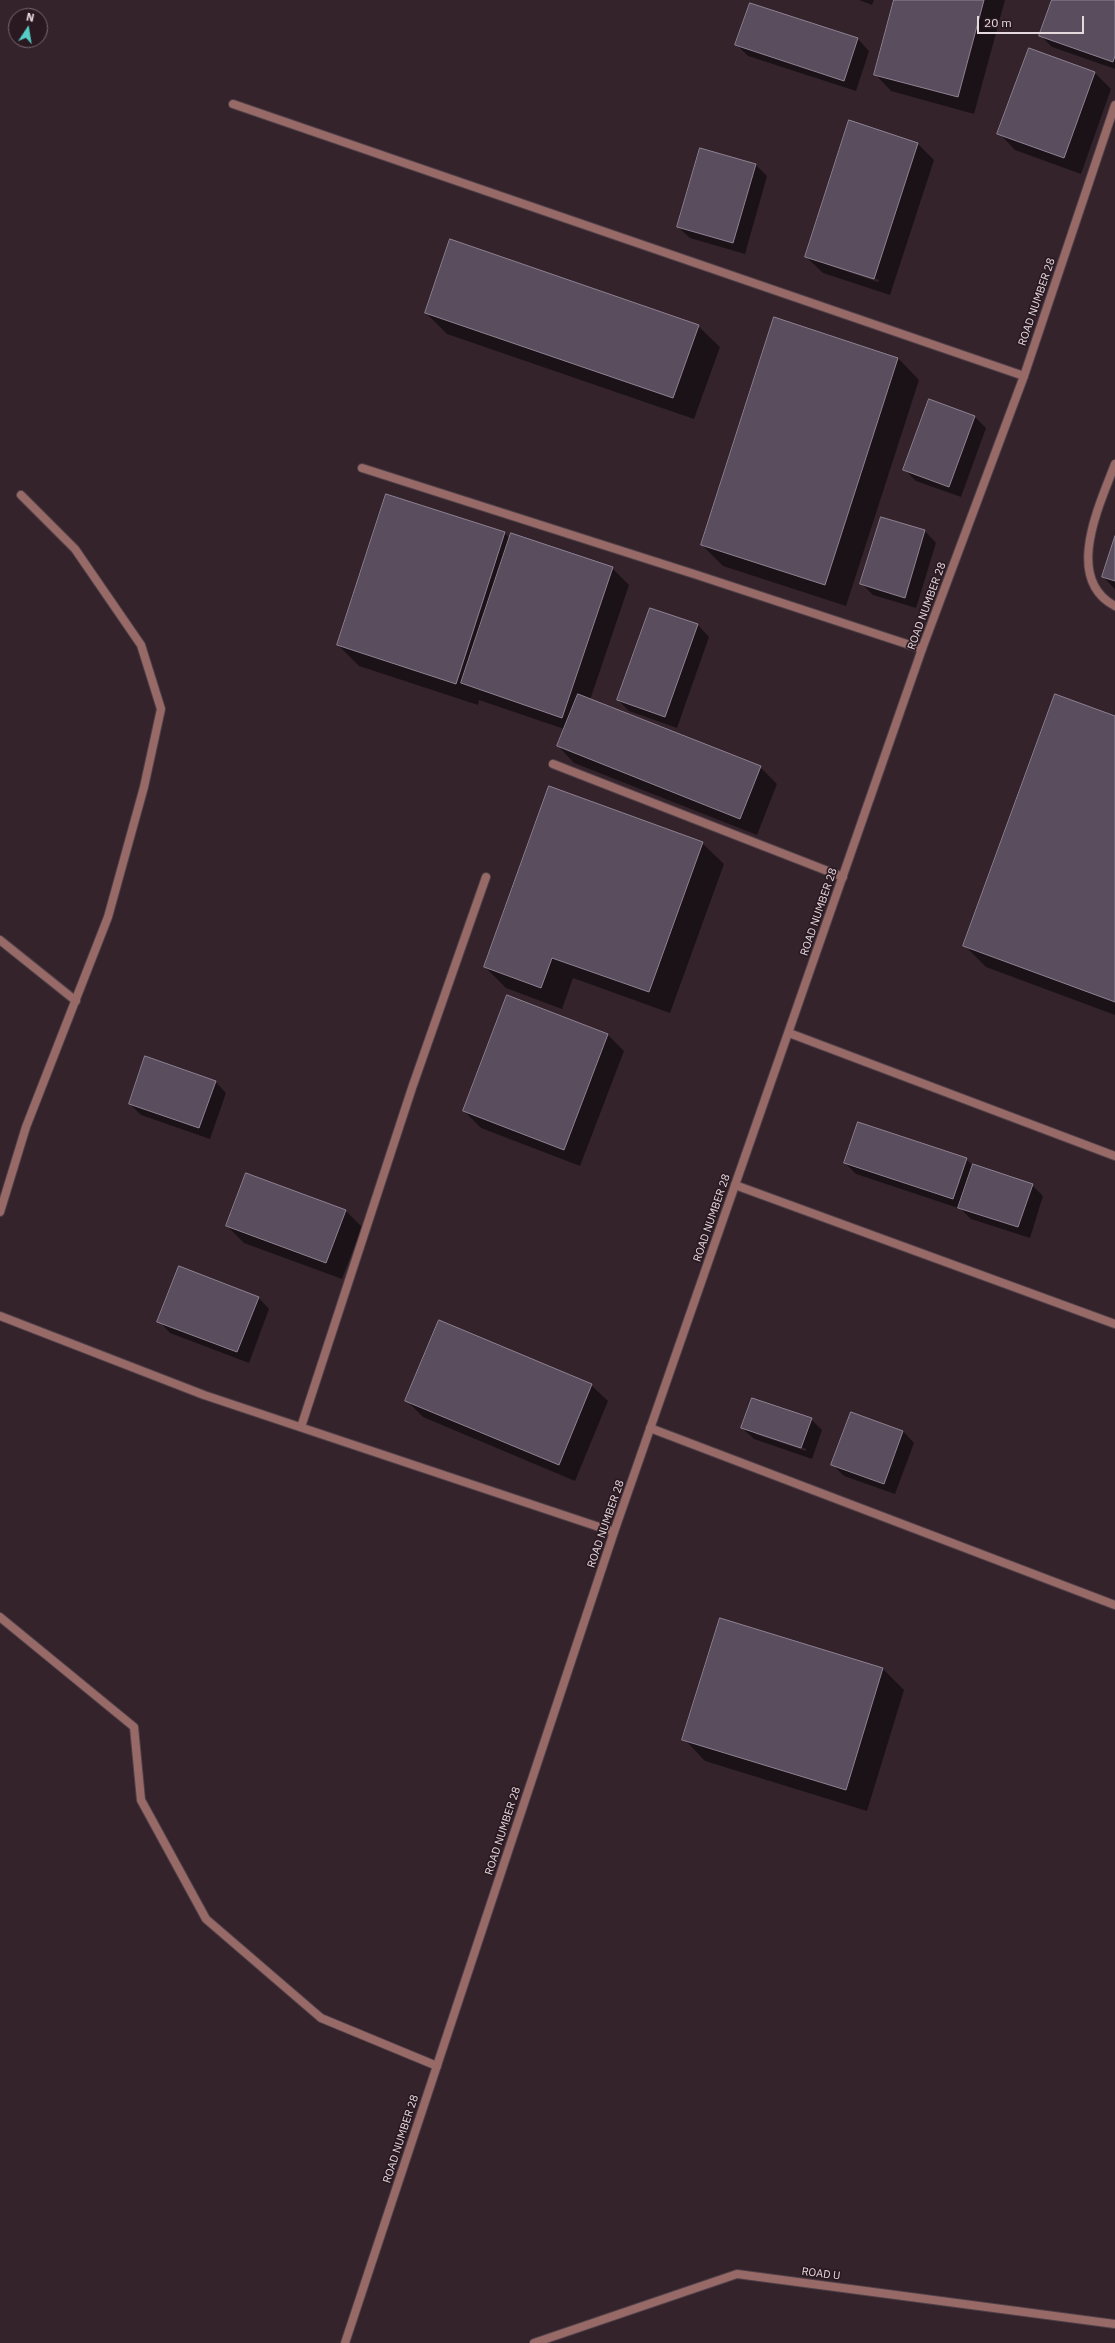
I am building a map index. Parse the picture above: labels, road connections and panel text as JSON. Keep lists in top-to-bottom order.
{
  "streets": {
    "street": ["ROAD NUMBER 28", "ROAD U"]
  },
  "scale_bar": "20 m",
  "north": "top"
}
